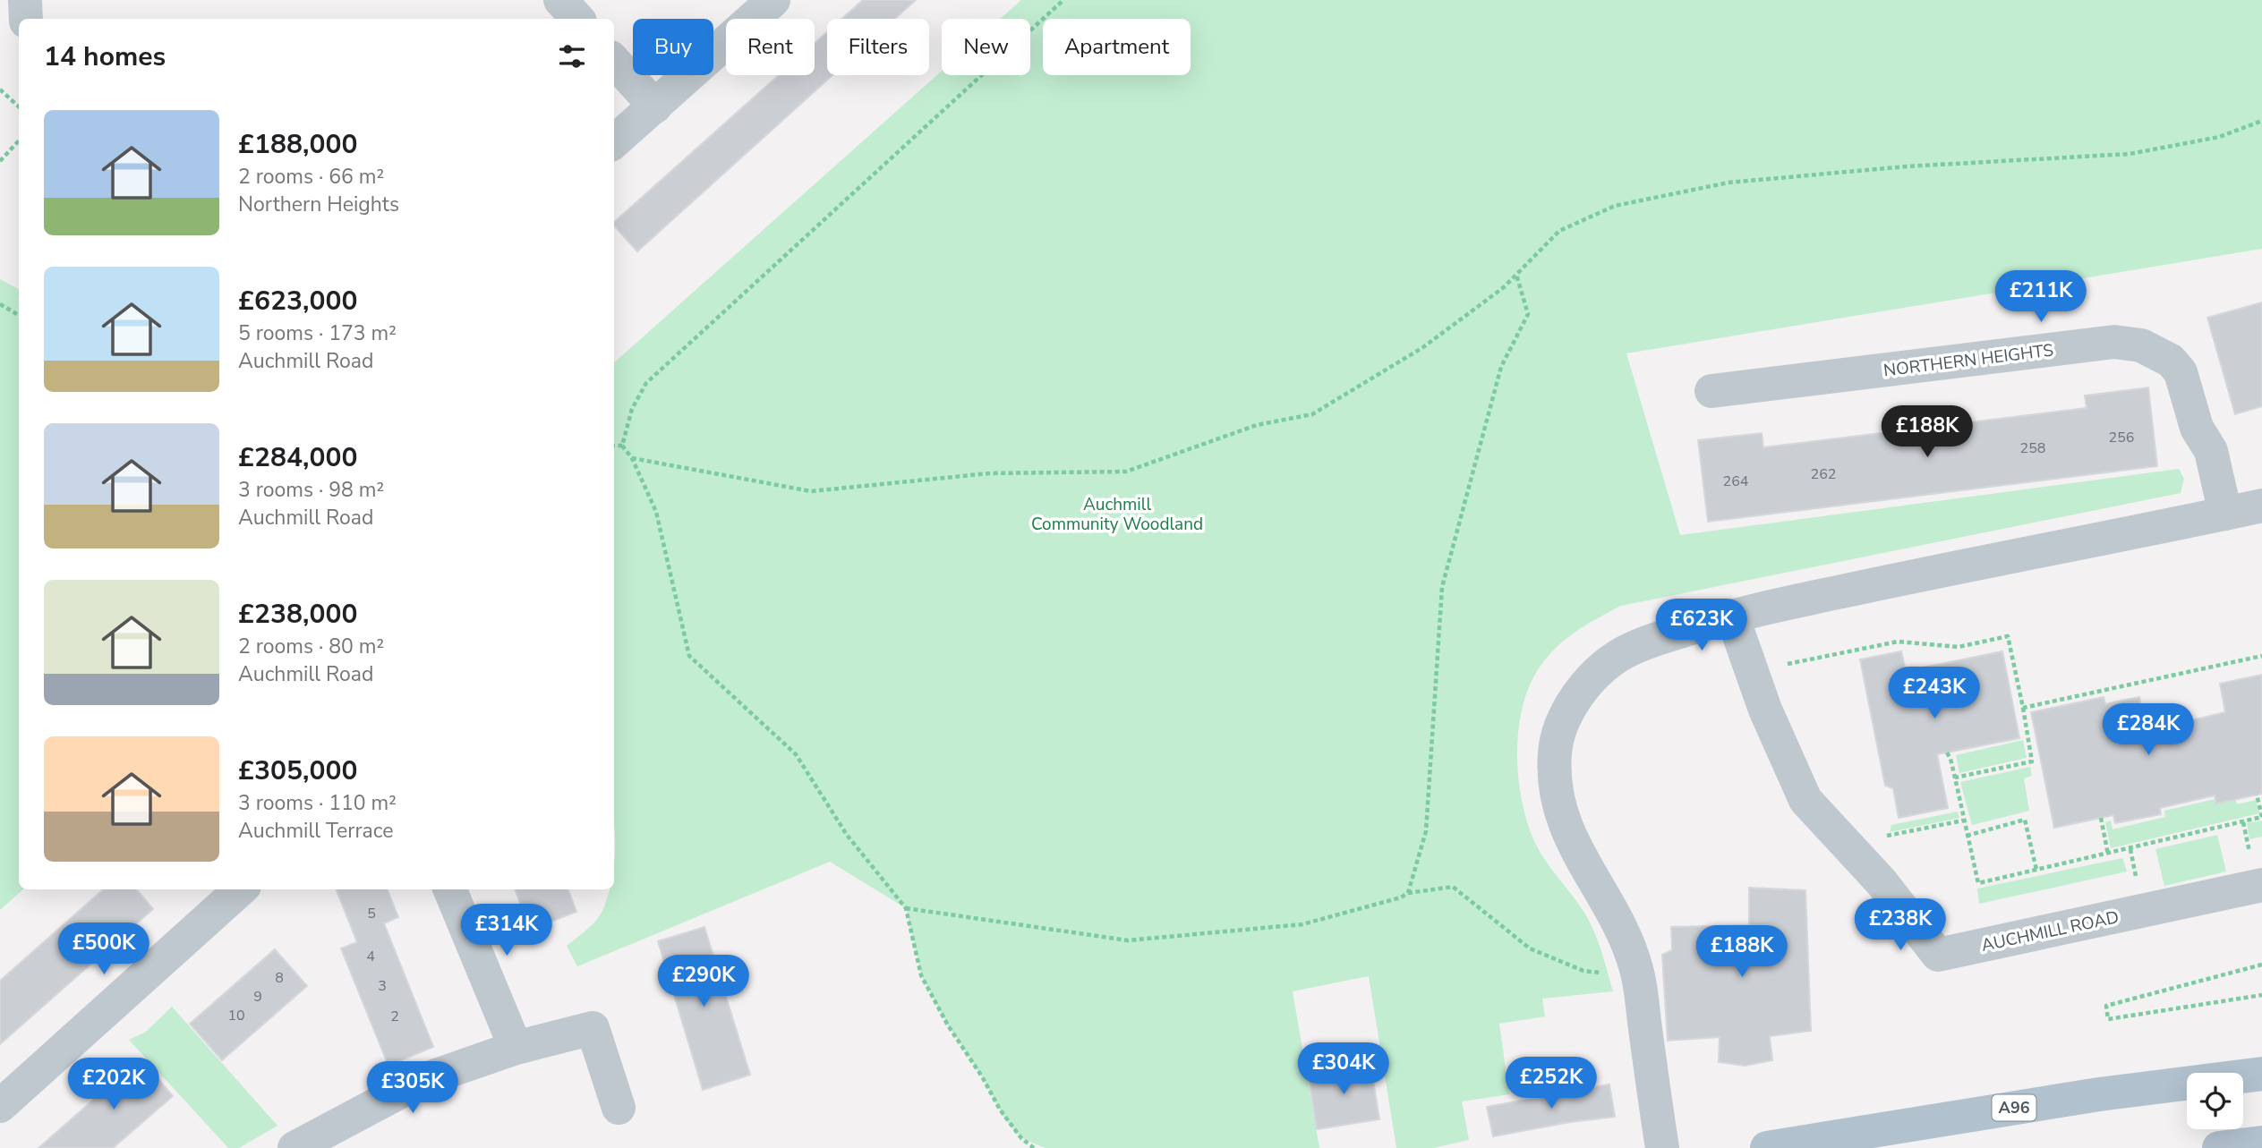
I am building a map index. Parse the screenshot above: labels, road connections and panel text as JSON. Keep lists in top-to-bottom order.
{
  "streets": {
    "main road": ["A96"],
    "street": ["NORTHERN HEIGHTS", "AUCHMILL ROAD"]
  },
  "parks": ["Auchmill Community Woodland"],
  "house_numbers": [
    "256",
    "258",
    "262",
    "264",
    "5",
    "4",
    "8",
    "3",
    "9",
    "10",
    "2"
  ],
  "page": {
    "chip": [
      "Buy",
      "Rent",
      "Filters",
      "New",
      "Apartment"
    ],
    "heading": "14 homes",
    "list": [
      {
        "name": "£188,000",
        "note": "2 rooms · 66 m² · Northern Heights"
      },
      {
        "name": "£623,000",
        "note": "5 rooms · 173 m² · Auchmill Road"
      },
      {
        "name": "£284,000",
        "note": "3 rooms · 98 m² · Auchmill Road"
      },
      {
        "name": "£238,000",
        "note": "2 rooms · 80 m² · Auchmill Road"
      },
      {
        "name": "£305,000",
        "note": "3 rooms · 110 m² · Auchmill Terrace"
      }
    ],
    "price": [
      "£211K",
      "£188K",
      "£623K",
      "£243K",
      "£284K",
      "£238K",
      "£314K",
      "£500K",
      "£188K",
      "£290K",
      "£304K",
      "£252K",
      "£202K",
      "£305K"
    ]
  }
}
